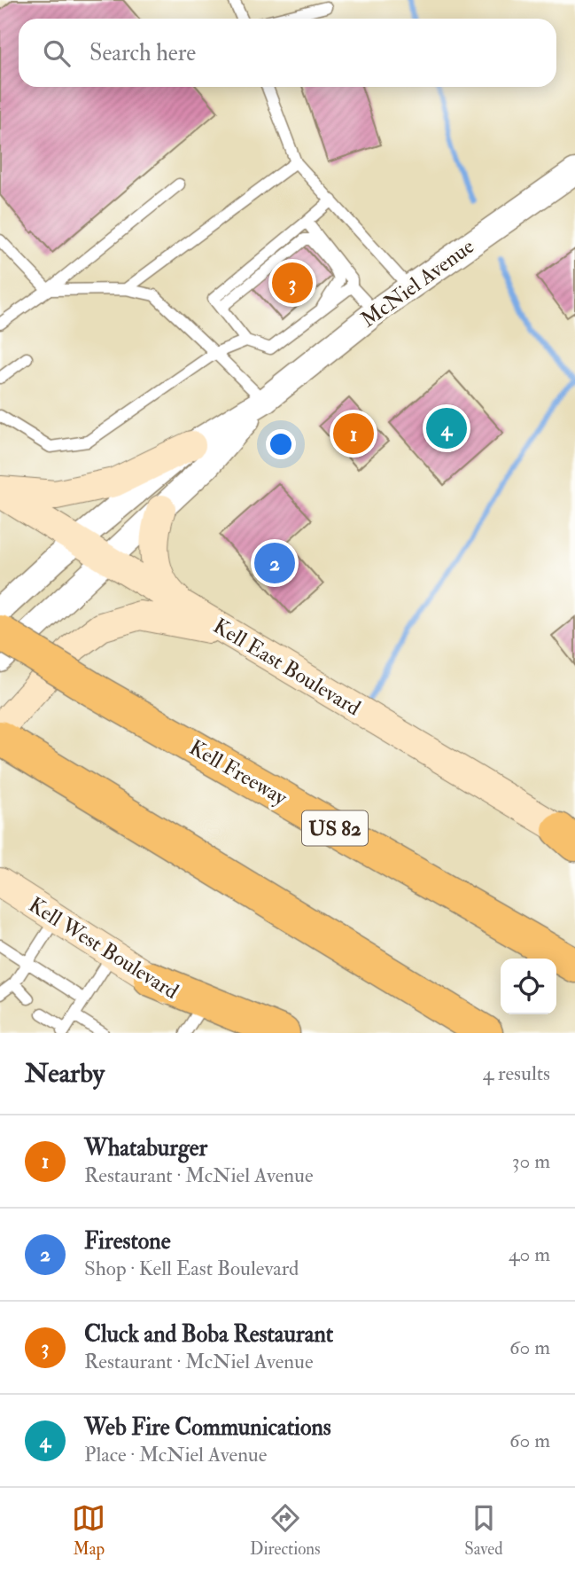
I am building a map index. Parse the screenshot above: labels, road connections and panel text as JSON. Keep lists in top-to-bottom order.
{
  "streets": {
    "highway": ["Kell Freeway", "US 82"],
    "main road": ["Kell East Boulevard", "Kell West Boulevard"],
    "street": ["McNiel Avenue"]
  },
  "crossings": [
    ["McNiel Avenue", "Kell East Boulevard"]
  ],
  "page": {
    "search": "Search here",
    "pins": [
      "3",
      "4",
      "1",
      "2"
    ],
    "heading": ["Nearby", "4 results"],
    "list": [
      {
        "mark": "1",
        "name": "Whataburger",
        "note": "Restaurant · McNiel Avenue",
        "value": "30 m"
      },
      {
        "mark": "2",
        "name": "Firestone",
        "note": "Shop · Kell East Boulevard",
        "value": "40 m"
      },
      {
        "mark": "3",
        "name": "Cluck and Boba Restaurant",
        "note": "Restaurant · McNiel Avenue",
        "value": "60 m"
      },
      {
        "mark": "4",
        "name": "Web Fire Communications",
        "note": "Place · McNiel Avenue",
        "value": "60 m"
      }
    ],
    "nav": ["Map", "Directions", "Saved"]
  }
}
